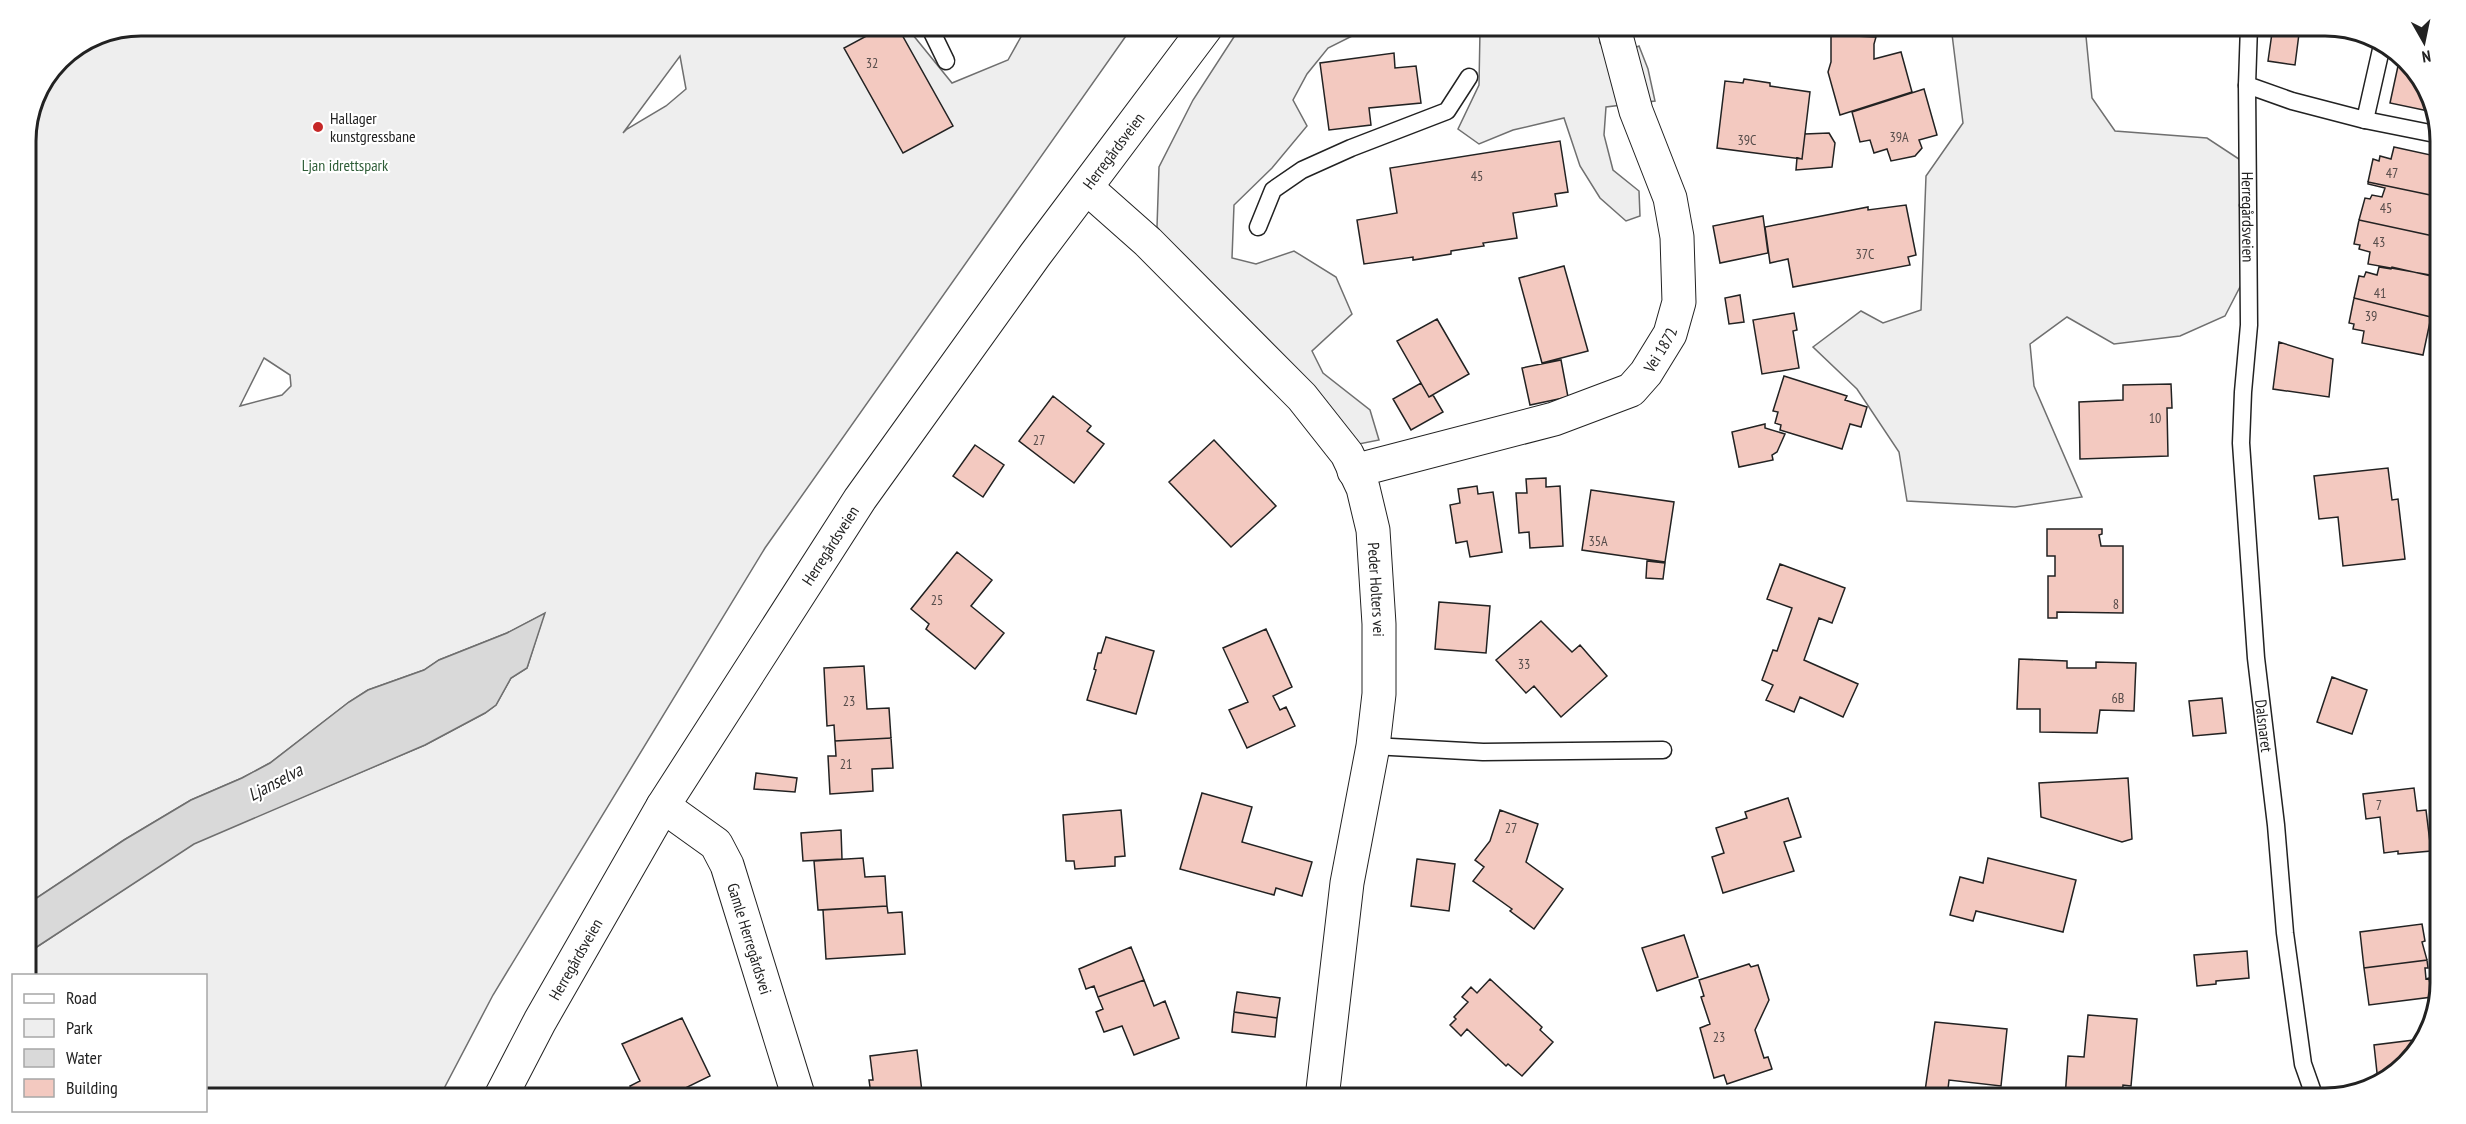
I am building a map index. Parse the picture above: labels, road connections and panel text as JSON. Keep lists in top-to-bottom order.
{
  "streets": {
    "street": [
      "Herregårdsveien",
      "Vei 1872",
      "Peder Holters vei",
      "Gamle Herregårdsvei"
    ],
    "lane": ["Dalsnaret"]
  },
  "crossings": [
    ["Herregårdsveien", "Peder Holters vei"],
    ["Herregårdsveien", "Dalsnaret"],
    ["Herregårdsveien", "Gamle Herregårdsvei"],
    ["Vei 1872", "Peder Holters vei"]
  ],
  "water": ["Ljanselva"],
  "parks": ["Ljan idrettspark"],
  "places": ["Hallager kunstgressbane"],
  "house_numbers": [
    "32",
    "39A",
    "39C",
    "47",
    "45",
    "45",
    "43",
    "37C",
    "41",
    "39",
    "10",
    "27",
    "35A",
    "25",
    "8",
    "33",
    "6B",
    "23",
    "21",
    "7",
    "27",
    "23"
  ],
  "legend": [
    "Road",
    "Park",
    "Water",
    "Building"
  ],
  "north": "bottom"
}
